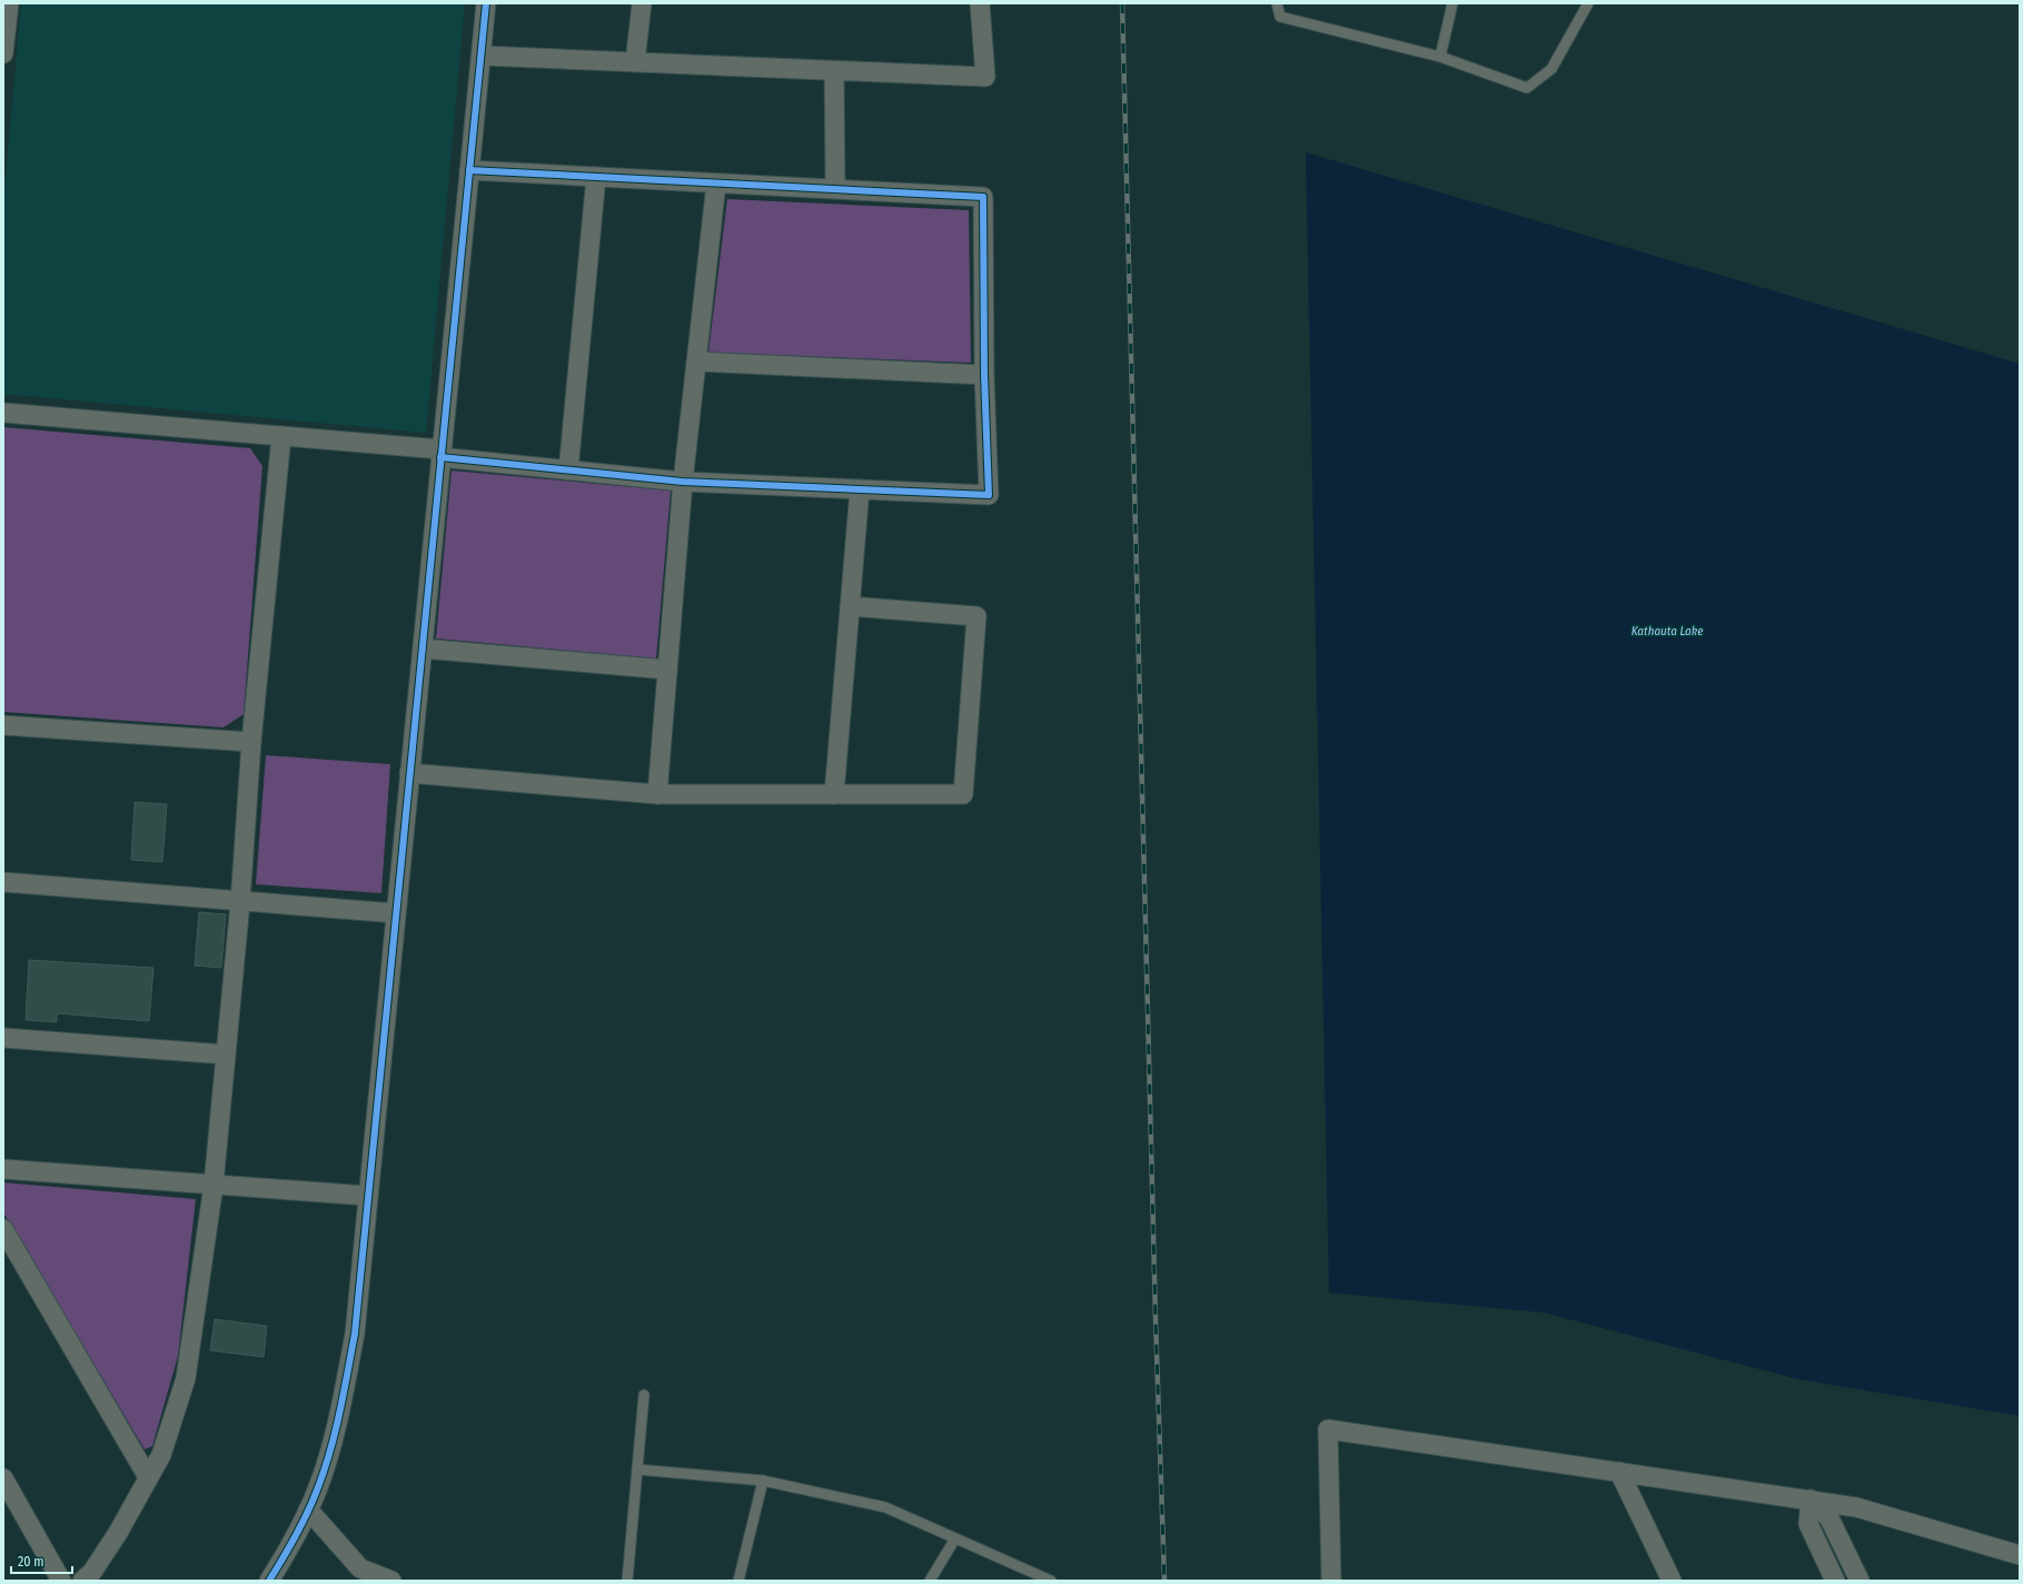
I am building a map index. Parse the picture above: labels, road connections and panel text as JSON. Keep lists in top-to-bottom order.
{
  "water": ["Kathauta Lake"],
  "scale_bar": "20 m"
}
